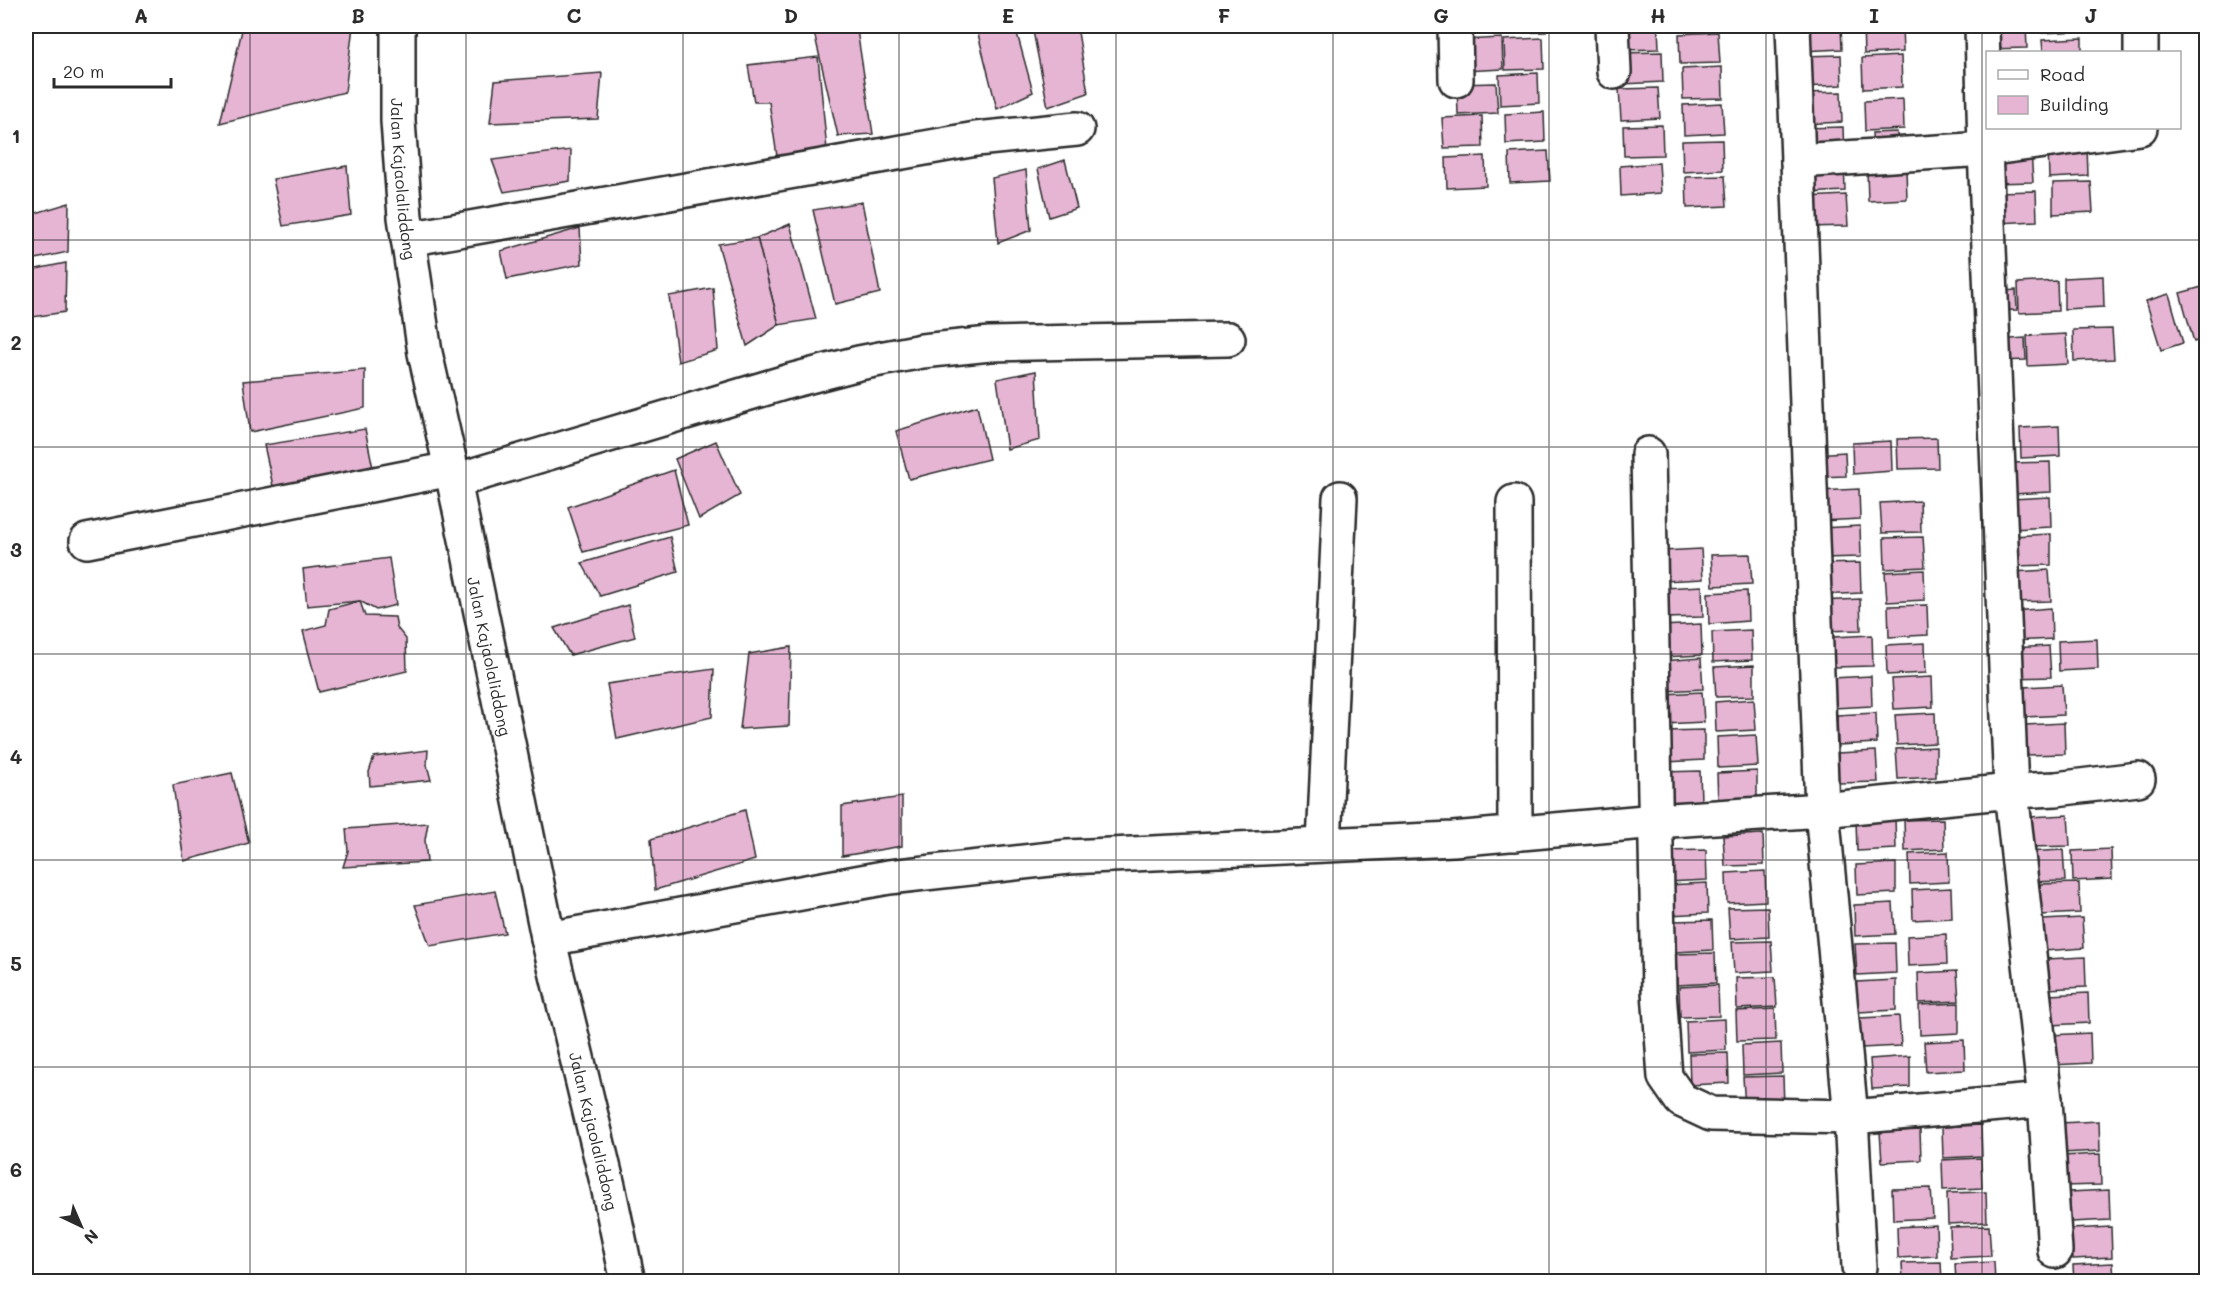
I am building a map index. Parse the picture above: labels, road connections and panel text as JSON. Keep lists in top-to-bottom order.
{
  "streets": {
    "street": ["Jalan Kajaolaliddong"]
  },
  "legend": ["Road", "Building"],
  "scale_bar": "20 m",
  "north": "bottom right",
  "grid": {
    "columns": [
      "A",
      "B",
      "C",
      "D",
      "E",
      "F",
      "G",
      "H",
      "I",
      "J"
    ],
    "rows": [
      "1",
      "2",
      "3",
      "4",
      "5",
      "6"
    ]
  }
}
